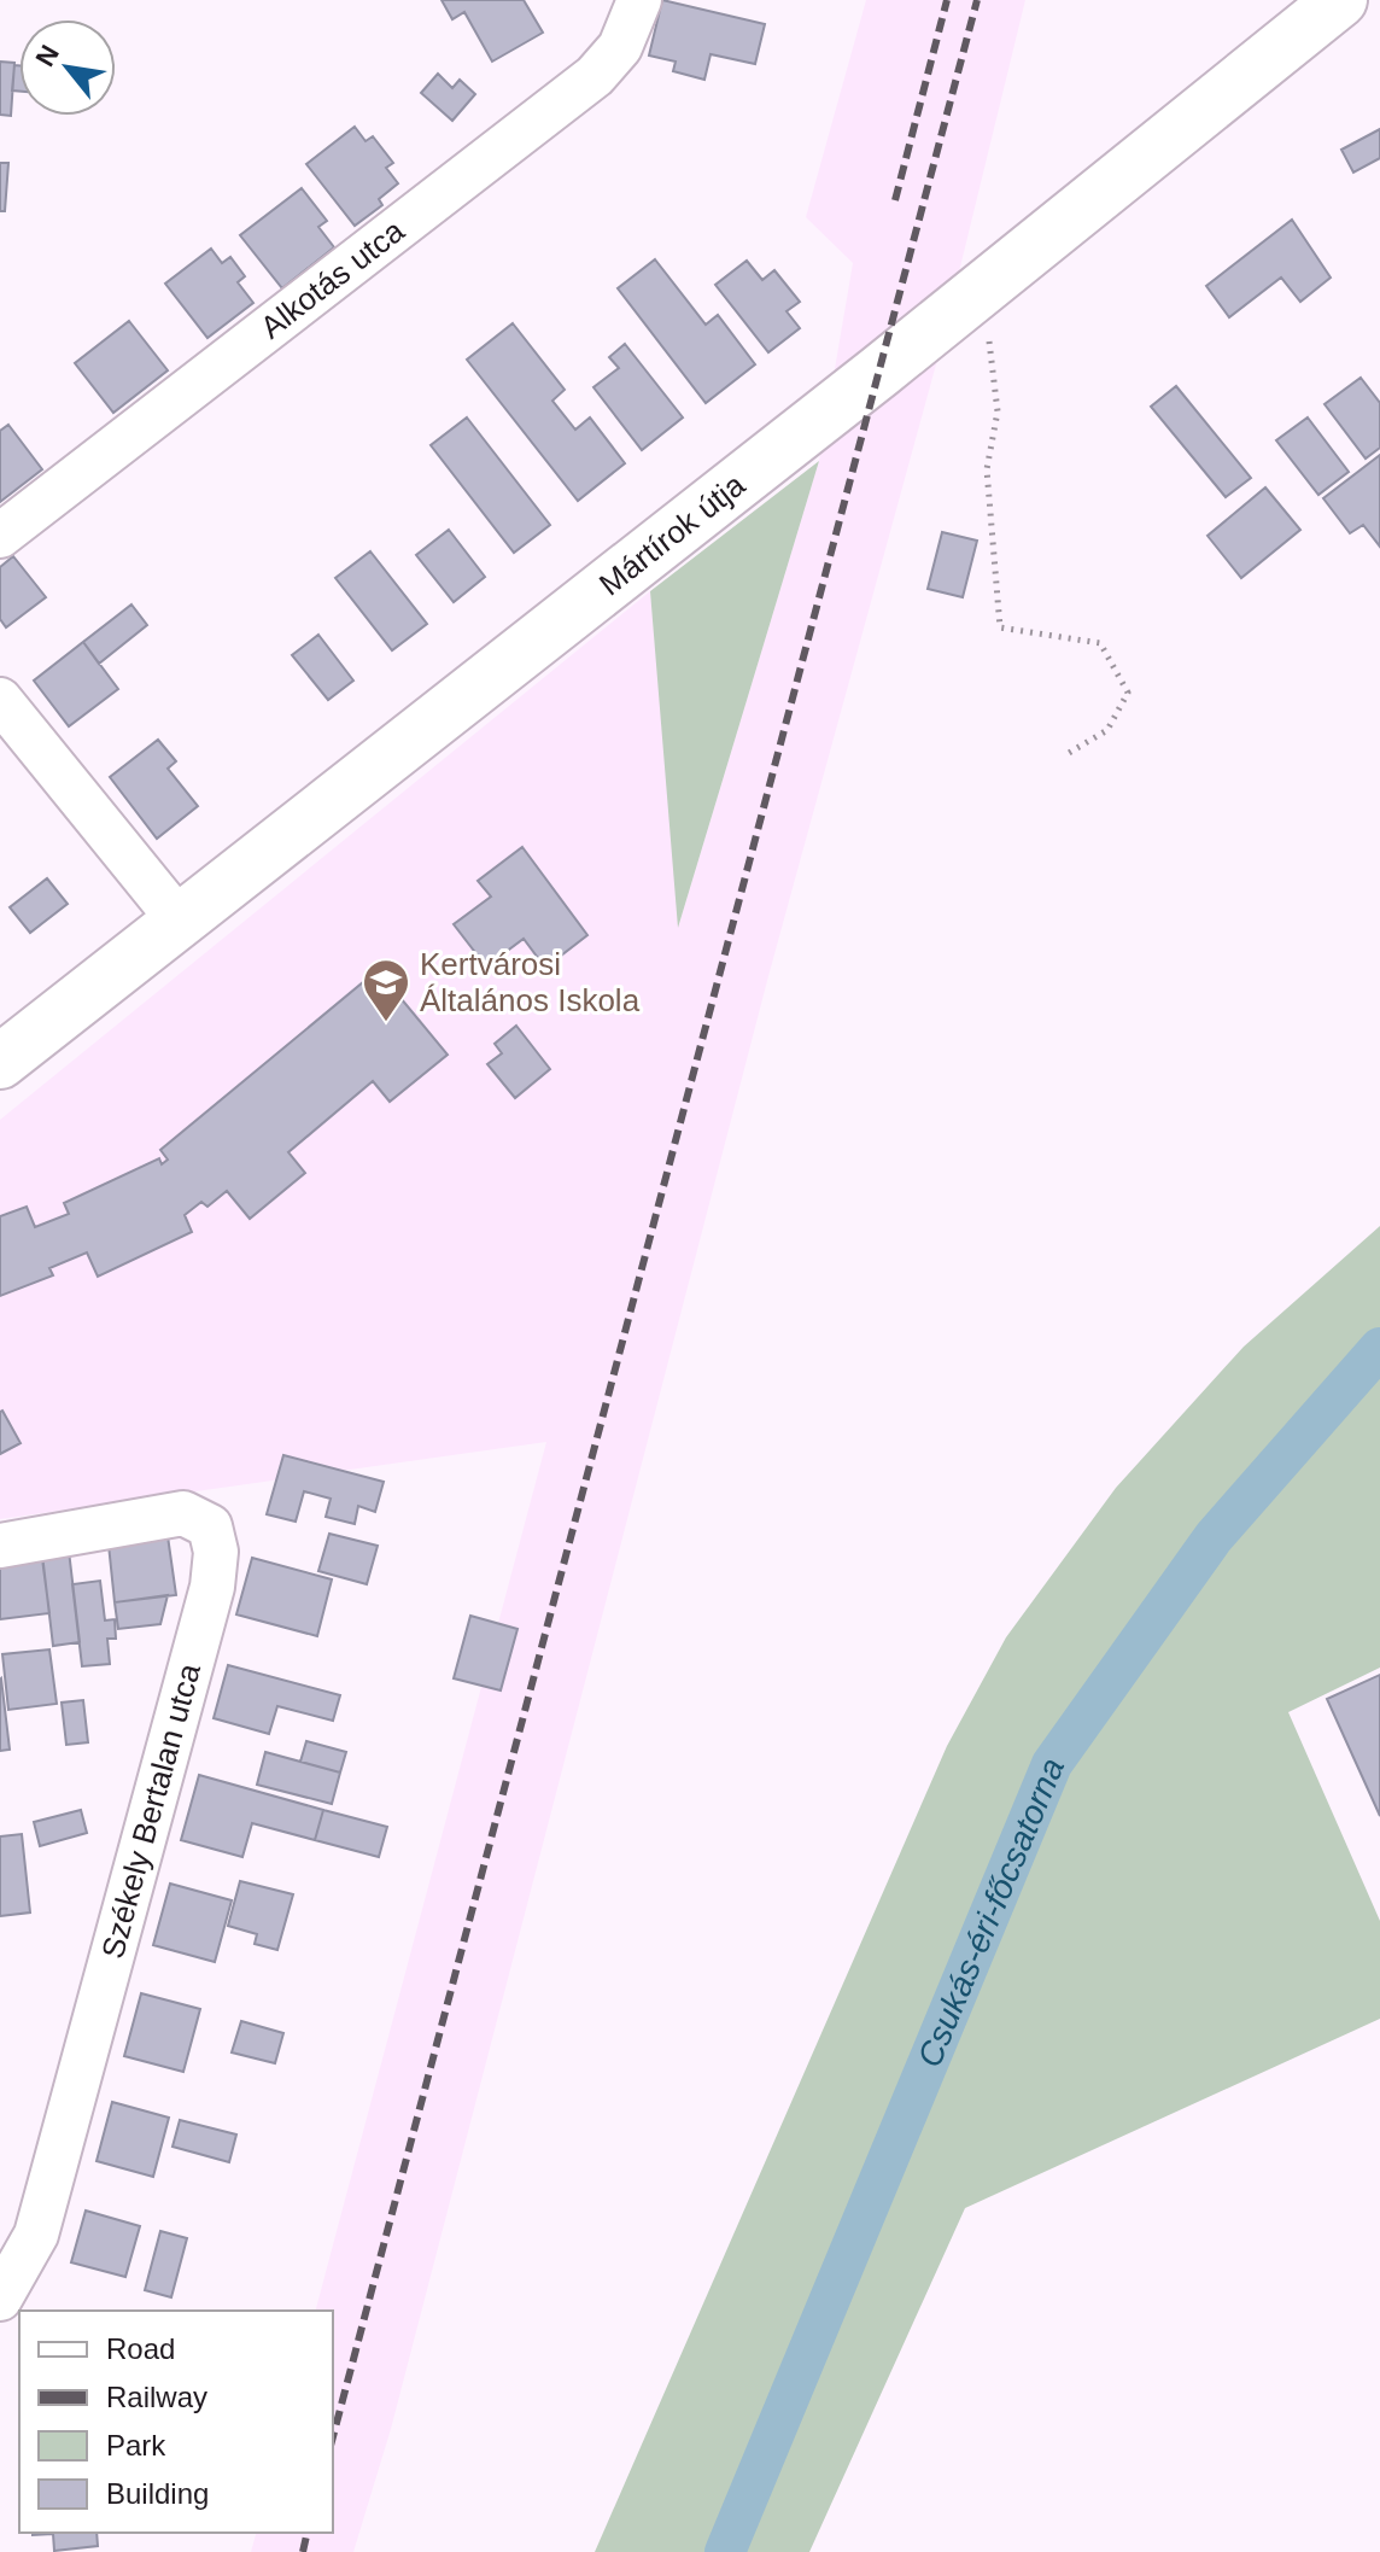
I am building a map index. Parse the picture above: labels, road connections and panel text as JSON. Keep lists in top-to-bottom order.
{
  "streets": {
    "street": ["Alkotás utca", "Mártírok útja", "Székely Bertalan utca"]
  },
  "water": ["Csukás-éri-főcsatorna"],
  "places": {
    "school or university": ["Kertvárosi Általános Iskola"]
  },
  "legend": [
    "Road",
    "Railway",
    "Park",
    "Building"
  ],
  "north": "top left"
}
